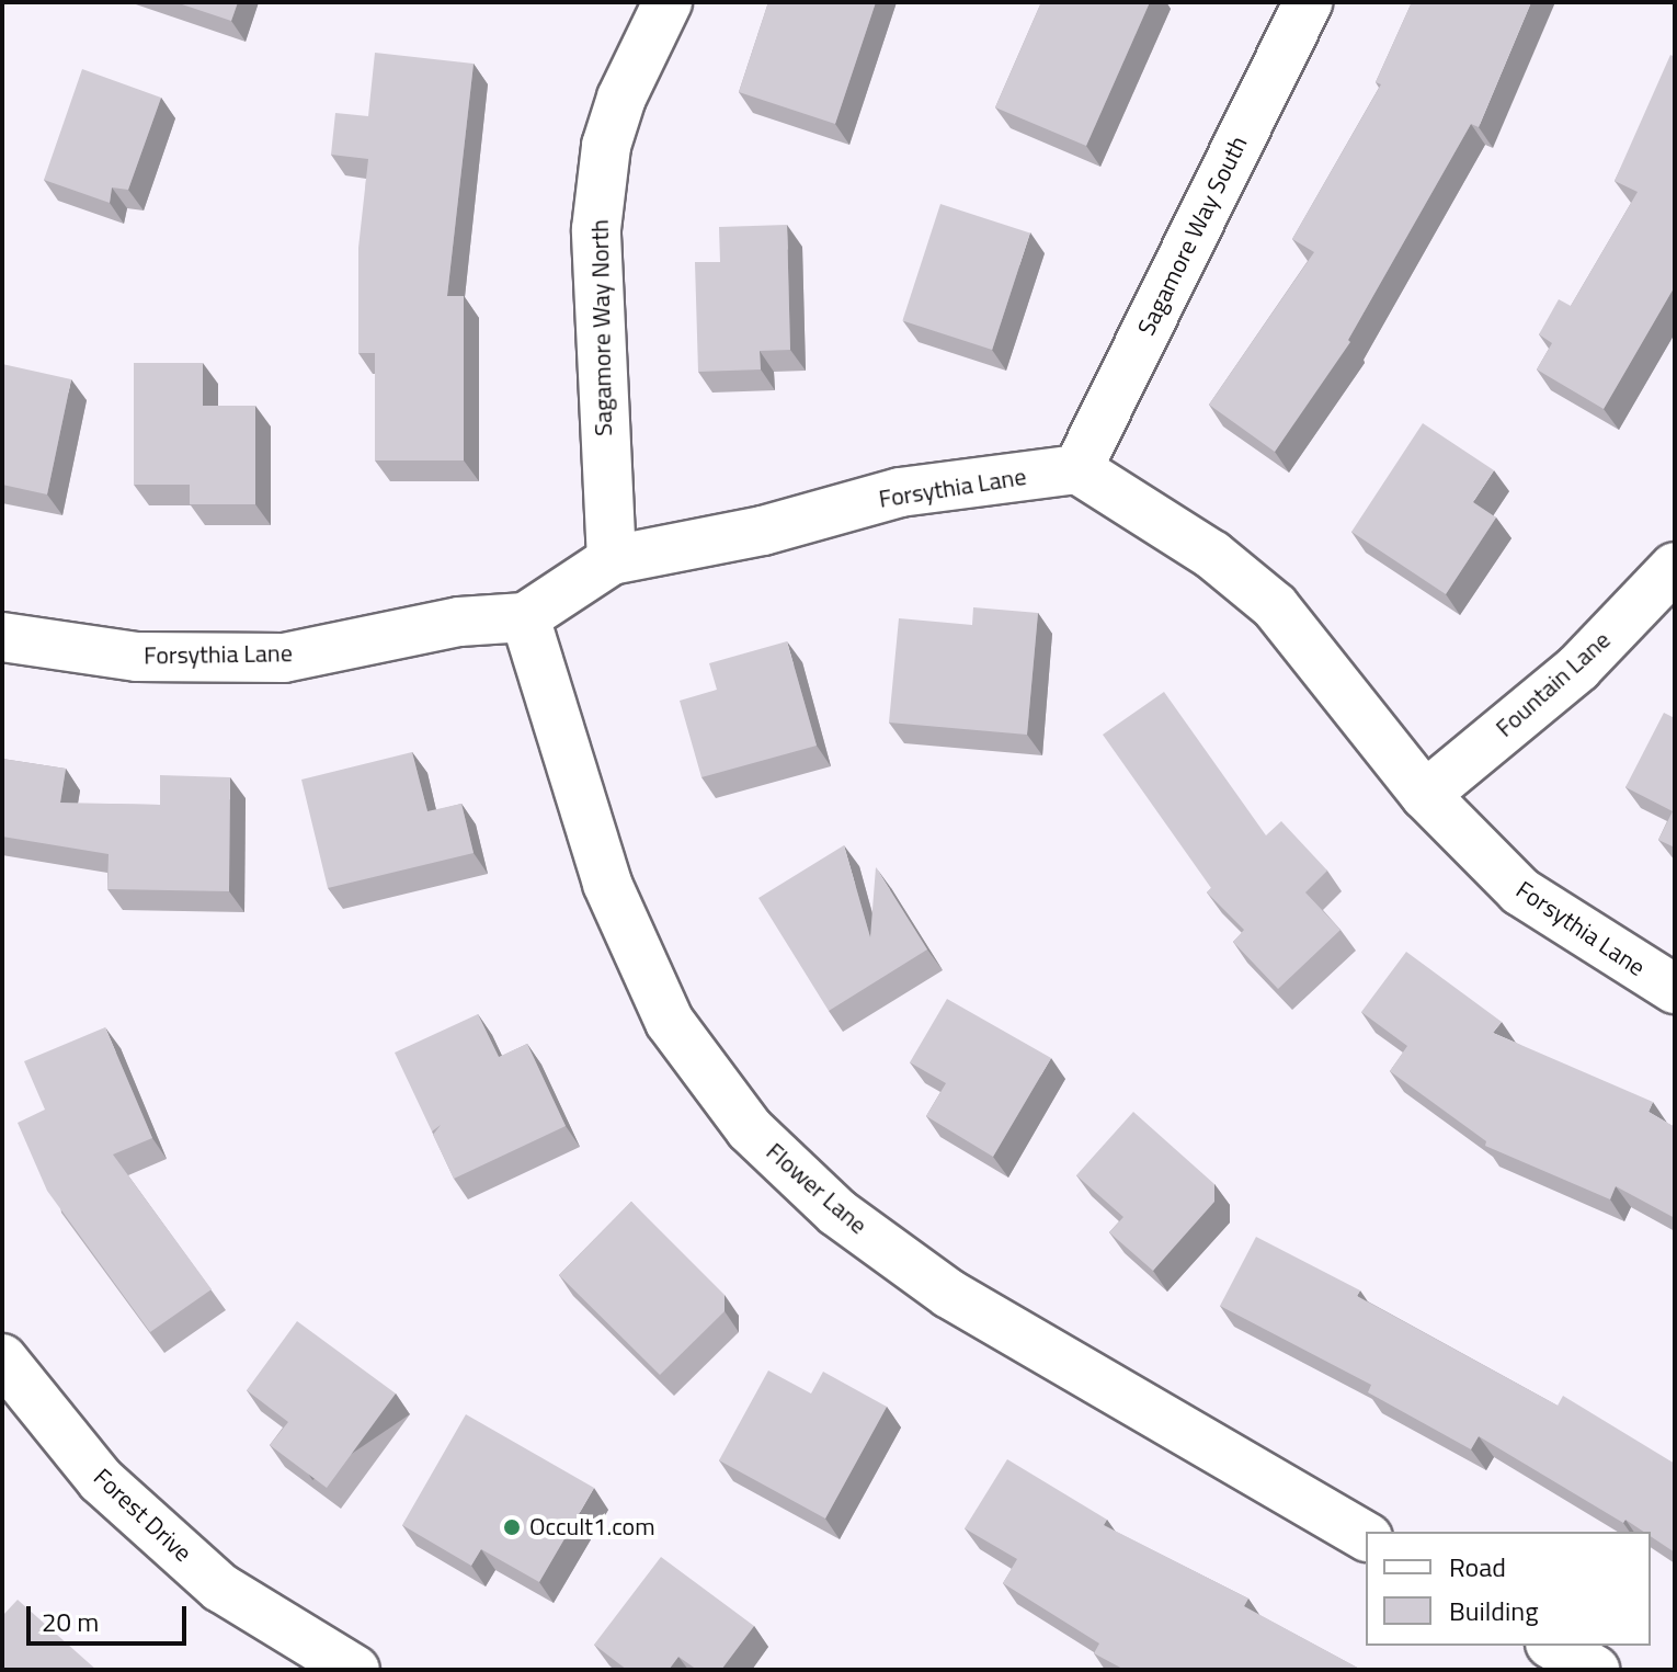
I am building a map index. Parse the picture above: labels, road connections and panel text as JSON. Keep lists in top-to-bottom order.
{
  "streets": {
    "street": [
      "Sagamore Way South",
      "Sagamore Way North",
      "Forsythia Lane",
      "Fountain Lane",
      "Flower Lane",
      "Forest Drive"
    ]
  },
  "crossings": [
    ["Sagamore Way South", "Forsythia Lane"],
    ["Sagamore Way North", "Forsythia Lane"],
    ["Forsythia Lane", "Fountain Lane"],
    ["Forsythia Lane", "Flower Lane"]
  ],
  "places": ["Occult1.com"],
  "legend": ["Road", "Building"],
  "scale_bar": "20 m"
}
